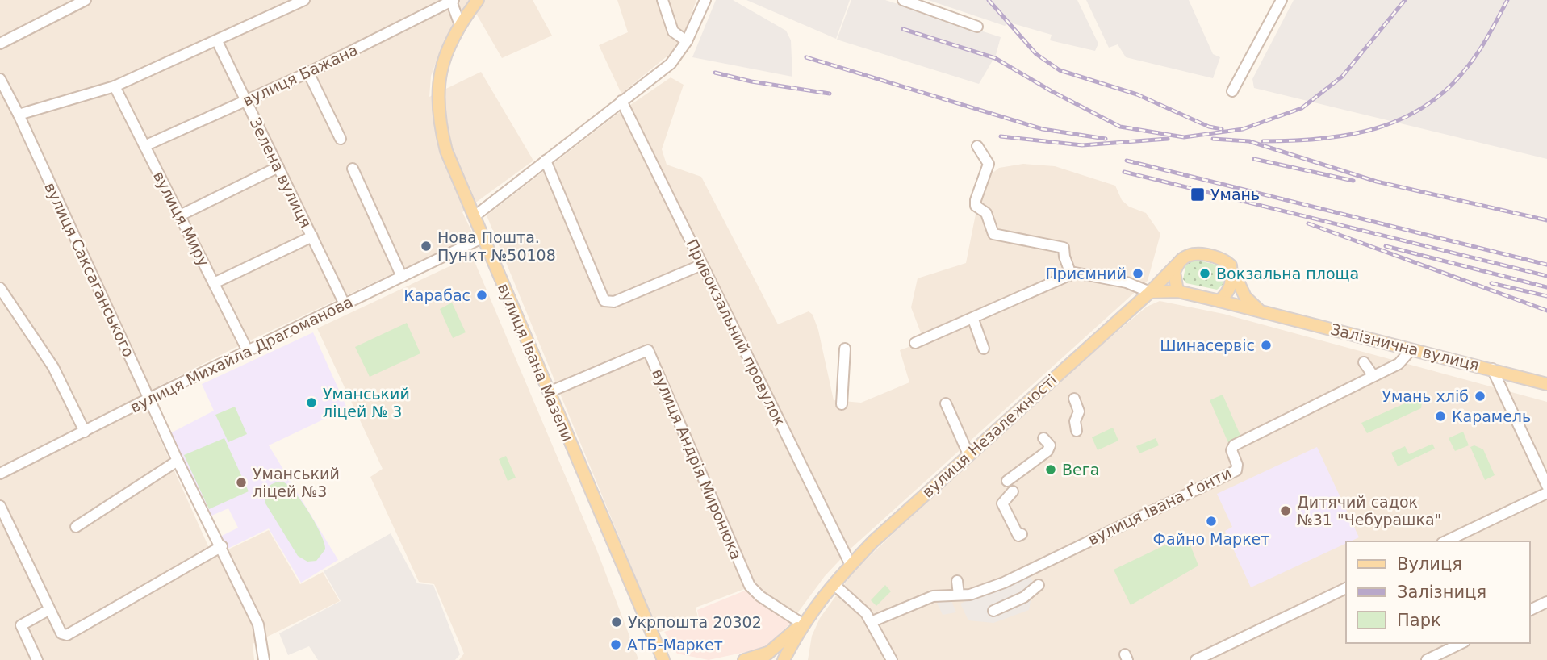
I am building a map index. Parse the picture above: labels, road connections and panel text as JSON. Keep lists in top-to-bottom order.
{
  "streets": {
    "main road": ["Залізнична вулиця", "вулиця Івана Мазепи", "вулиця Незалежності"],
    "street": [
      "вулиця Бажана",
      "Зелена вулиця",
      "вулиця Миру",
      "вулиця Саксаганського",
      "Привокзальний провулок",
      "вулиця Михайла Драгоманова",
      "вулиця Андрія Миронюка",
      "вулиця Івана Ґонти"
    ]
  },
  "crossings": [
    ["вулиця Бажана", "Зелена вулиця"],
    ["вулиця Бажана", "вулиця Миру"],
    ["Зелена вулиця", "вулиця Михайла Драгоманова"],
    ["вулиця Миру", "вулиця Михайла Драгоманова"],
    ["вулиця Саксаганського", "вулиця Михайла Драгоманова"],
    ["Привокзальний провулок", "вулиця Незалежності"],
    ["Залізнична вулиця", "вулиця Івана Ґонти"],
    ["вулиця Михайла Драгоманова", "вулиця Івана Мазепи"],
    ["вулиця Івана Мазепи", "вулиця Андрія Миронюка"],
    ["вулиця Незалежності", "вулиця Андрія Миронюка"]
  ],
  "places": {
    "transit": ["Умань"],
    "other": [
      "Нова Пошта. Пункт №50108",
      "Приємний",
      "Вокзальна площа",
      "Карабас",
      "Шинасервіс",
      "Умань хліб",
      "Уманський ліцей № 3",
      "Карамель",
      "Вега",
      "Уманський ліцей №3",
      "Дитячий садок №31 \"Чебурашка\"",
      "Файно Маркет",
      "Укрпошта 20302",
      "АТБ-Маркет"
    ]
  },
  "legend": ["Вулиця", "Залізниця", "Парк"]
}
